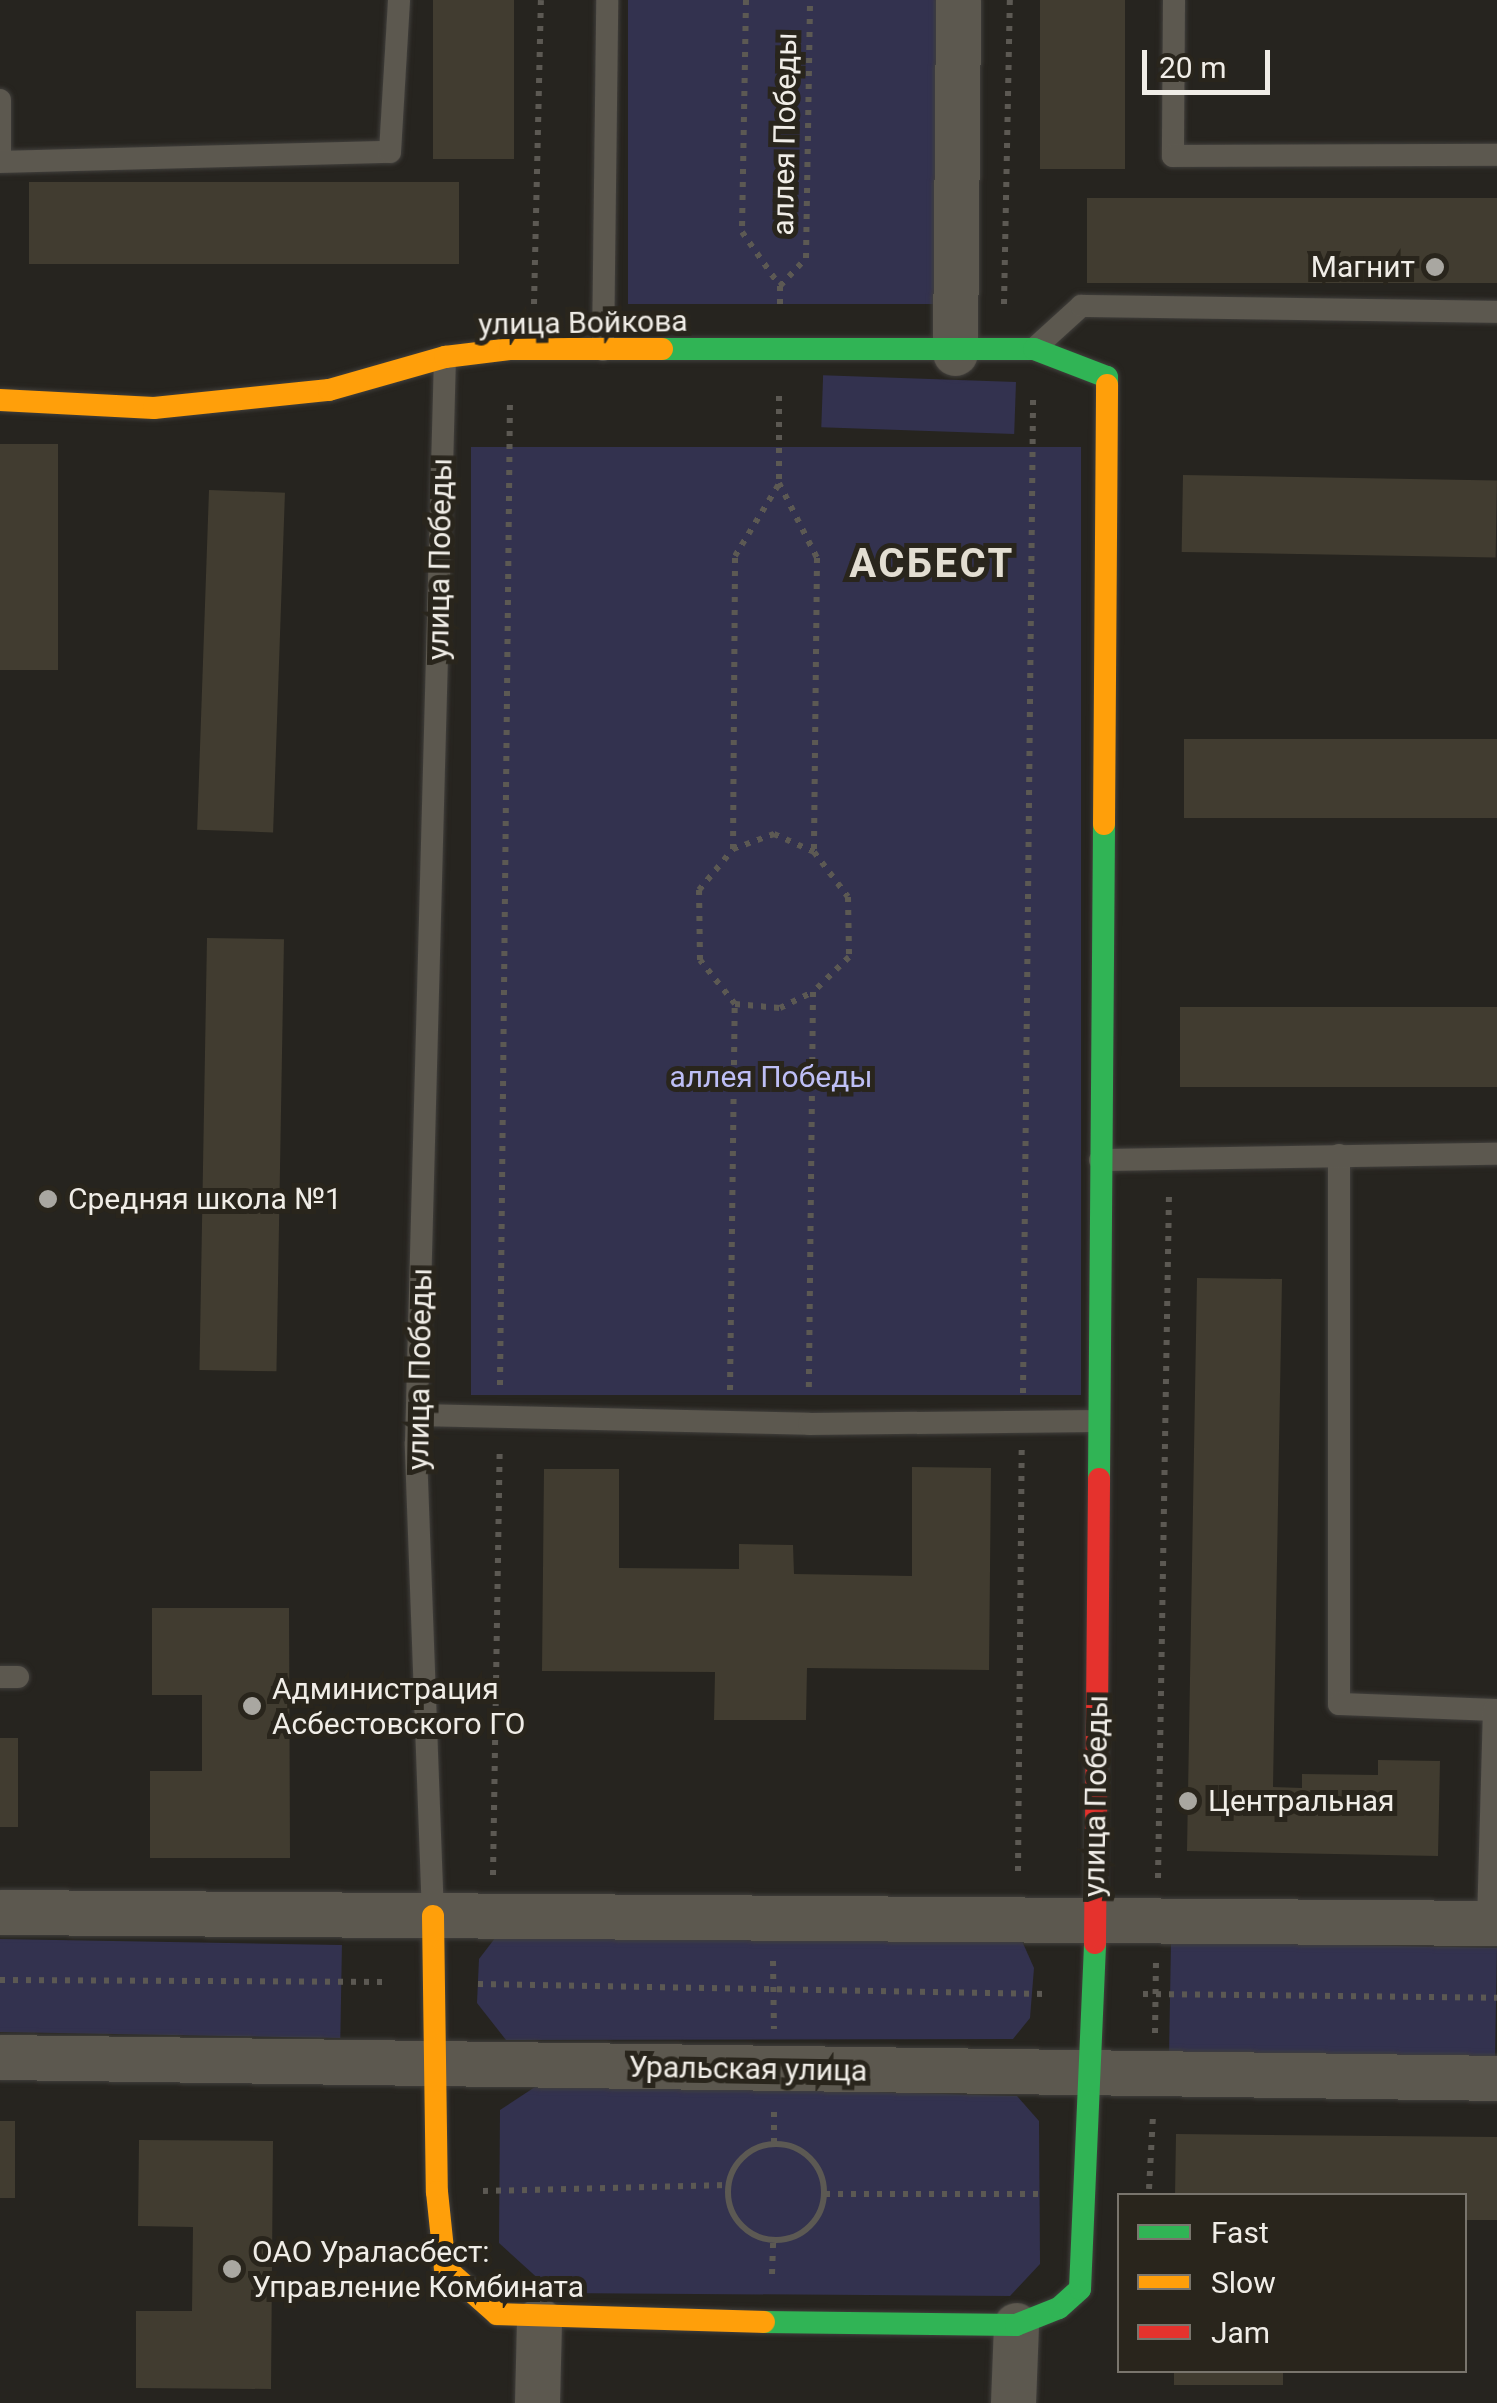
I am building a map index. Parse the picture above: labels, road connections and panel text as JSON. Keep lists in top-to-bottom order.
{
  "streets": {
    "street": ["улица Войкова", "улица Победы", "Уральская улица"],
    "path": ["аллея Победы"]
  },
  "crossings": [
    ["улица Войкова", "улица Победы"],
    ["улица Победы", "Уральская улица"]
  ],
  "districts": ["АСБЕСТ"],
  "parks": ["аллея Победы"],
  "places": [
    "Магнит",
    "Средняя школа №1",
    "Администрация Асбестовского ГО",
    "Центральная",
    "ОАО Ураласбест: Управление Комбината"
  ],
  "legend": ["Fast", "Slow", "Jam"],
  "scale_bar": "20 m"
}
